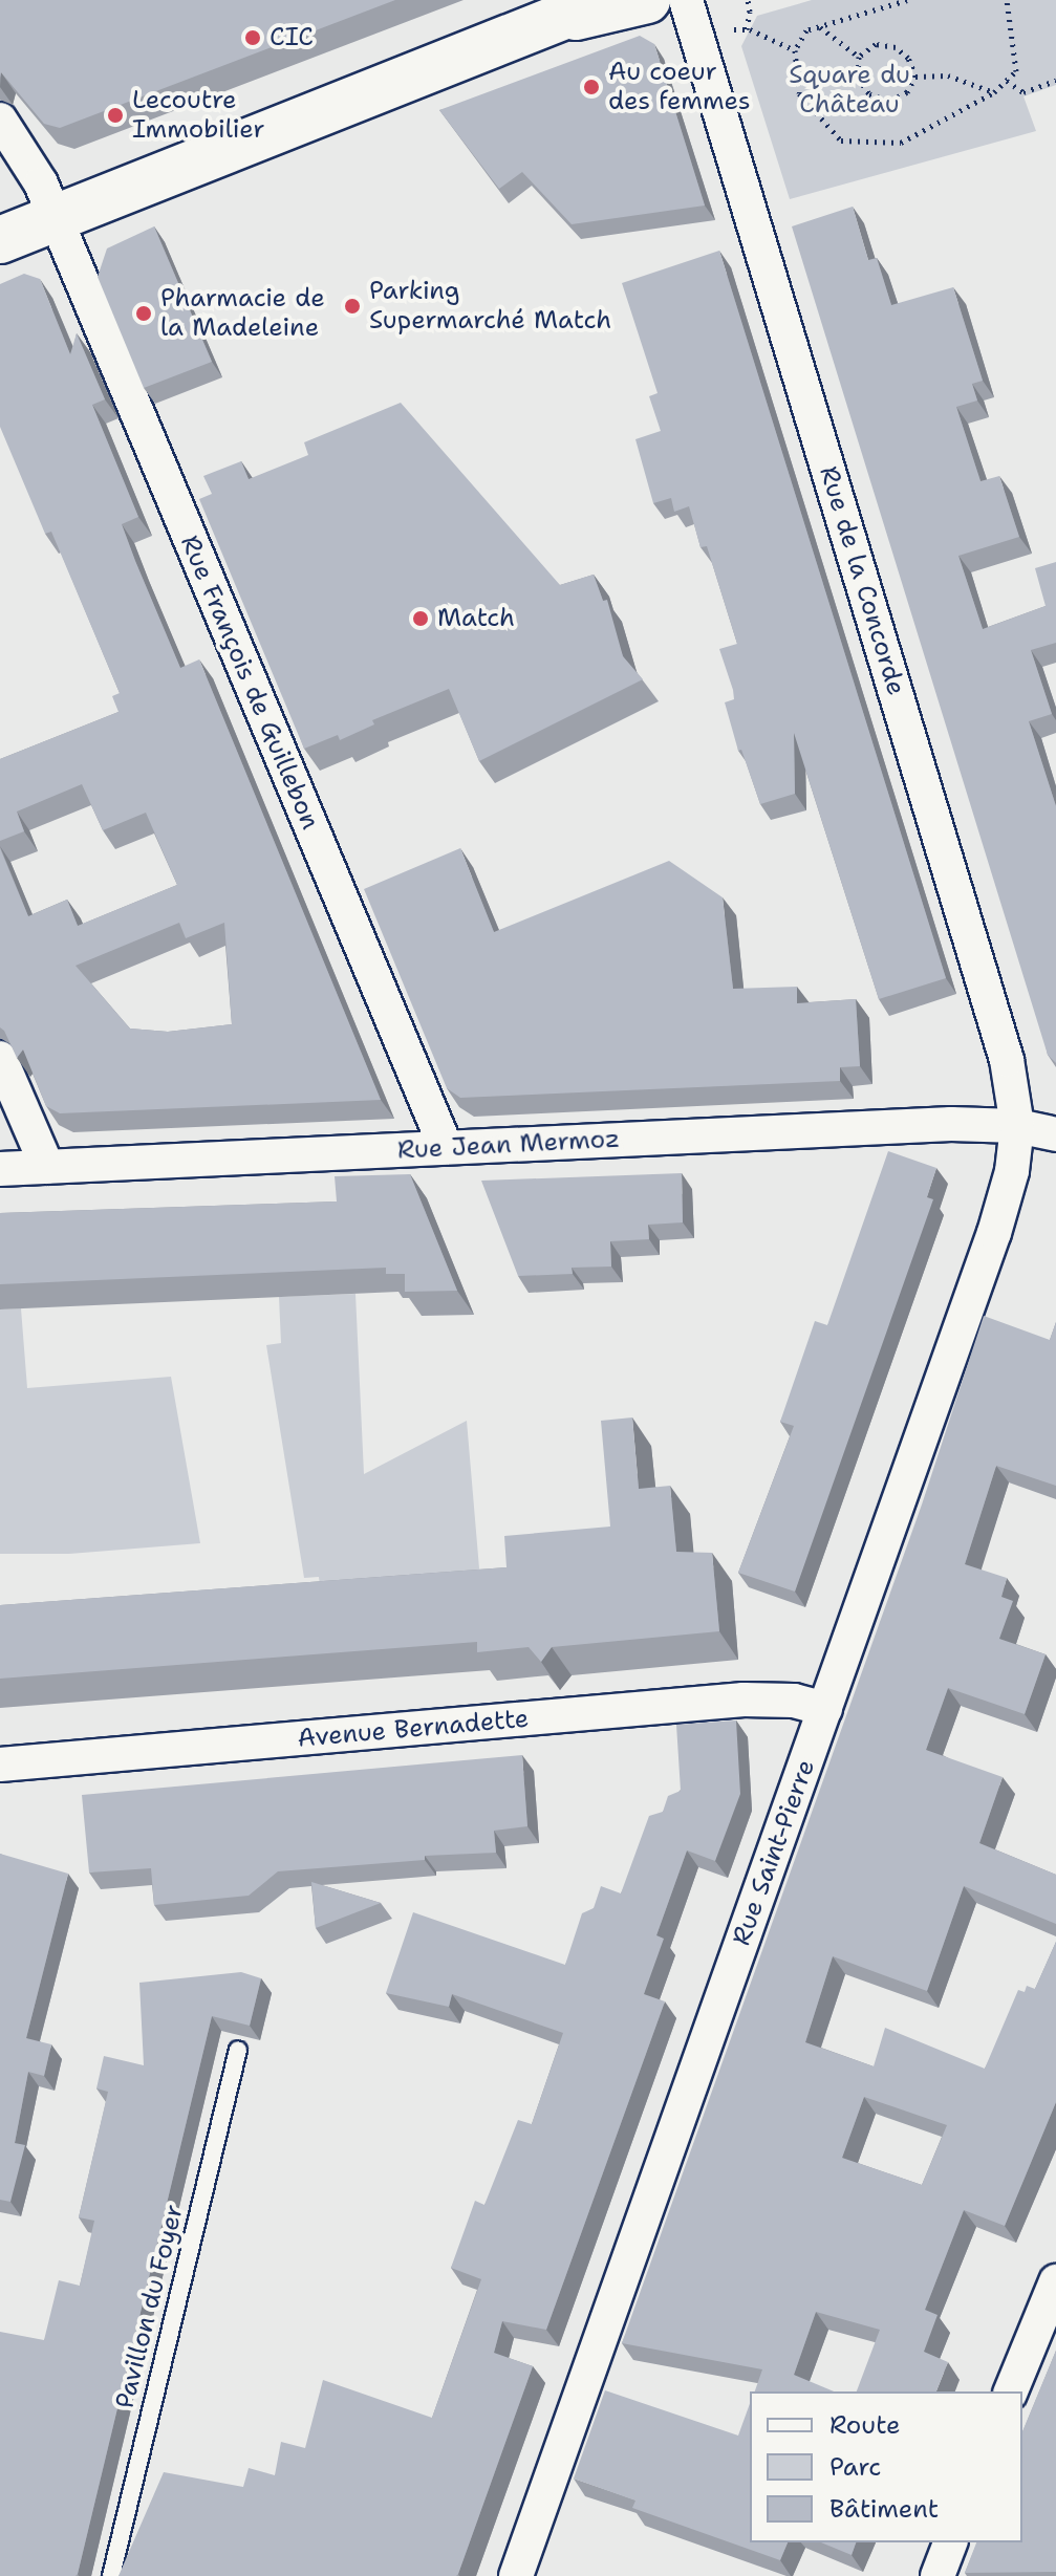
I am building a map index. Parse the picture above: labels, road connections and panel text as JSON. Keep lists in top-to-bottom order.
{
  "streets": {
    "street": [
      "Rue de la Concorde",
      "Rue François de Guillebon",
      "Rue Jean Mermoz",
      "Avenue Bernadette",
      "Rue Saint-Pierre"
    ],
    "lane": ["Pavillon du Foyer"]
  },
  "crossings": [
    ["Rue de la Concorde", "Rue Jean Mermoz"],
    ["Rue de la Concorde", "Rue Saint-Pierre"],
    ["Rue François de Guillebon", "Rue Jean Mermoz"],
    ["Rue Jean Mermoz", "Rue Saint-Pierre"],
    ["Avenue Bernadette", "Rue Saint-Pierre"]
  ],
  "parks": ["Square du Château"],
  "places": [
    "CIC",
    "Au coeur des femmes",
    "Lecoutre Immobilier",
    "Parking Supermarché Match",
    "Pharmacie de la Madeleine",
    "Match"
  ],
  "legend": ["Route", "Parc", "Bâtiment"]
}
